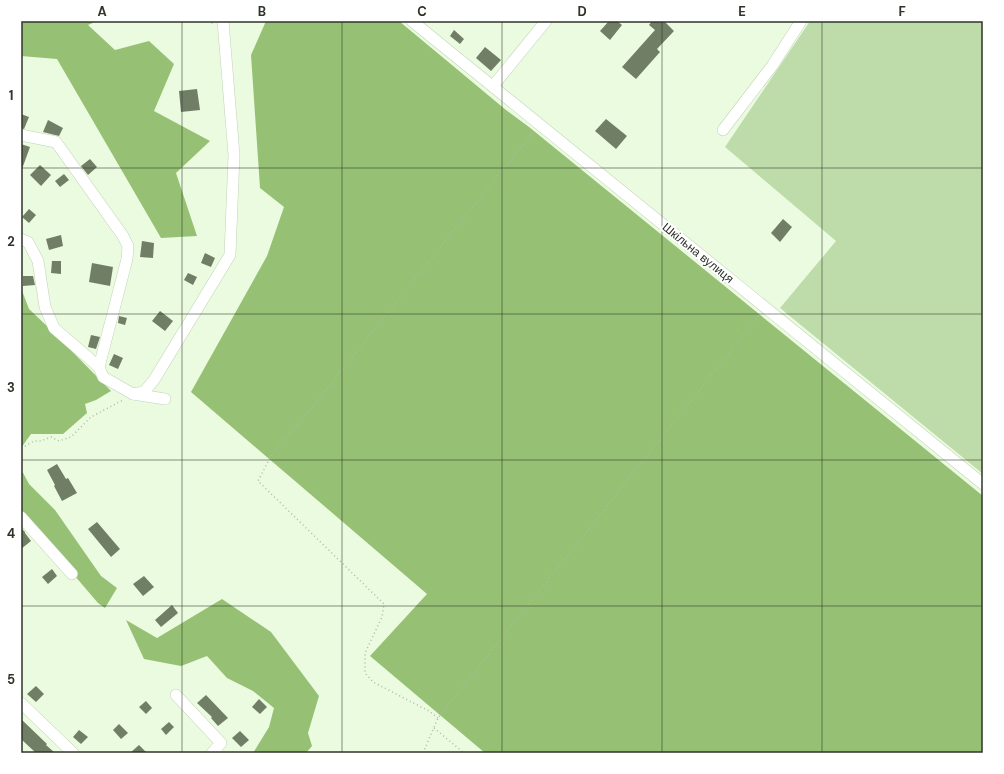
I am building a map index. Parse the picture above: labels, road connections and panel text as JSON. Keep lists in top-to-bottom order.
{
  "streets": {
    "street": ["Шкільна вулиця"]
  },
  "grid": {
    "columns": [
      "A",
      "B",
      "C",
      "D",
      "E",
      "F"
    ],
    "rows": [
      "1",
      "2",
      "3",
      "4",
      "5"
    ]
  }
}
